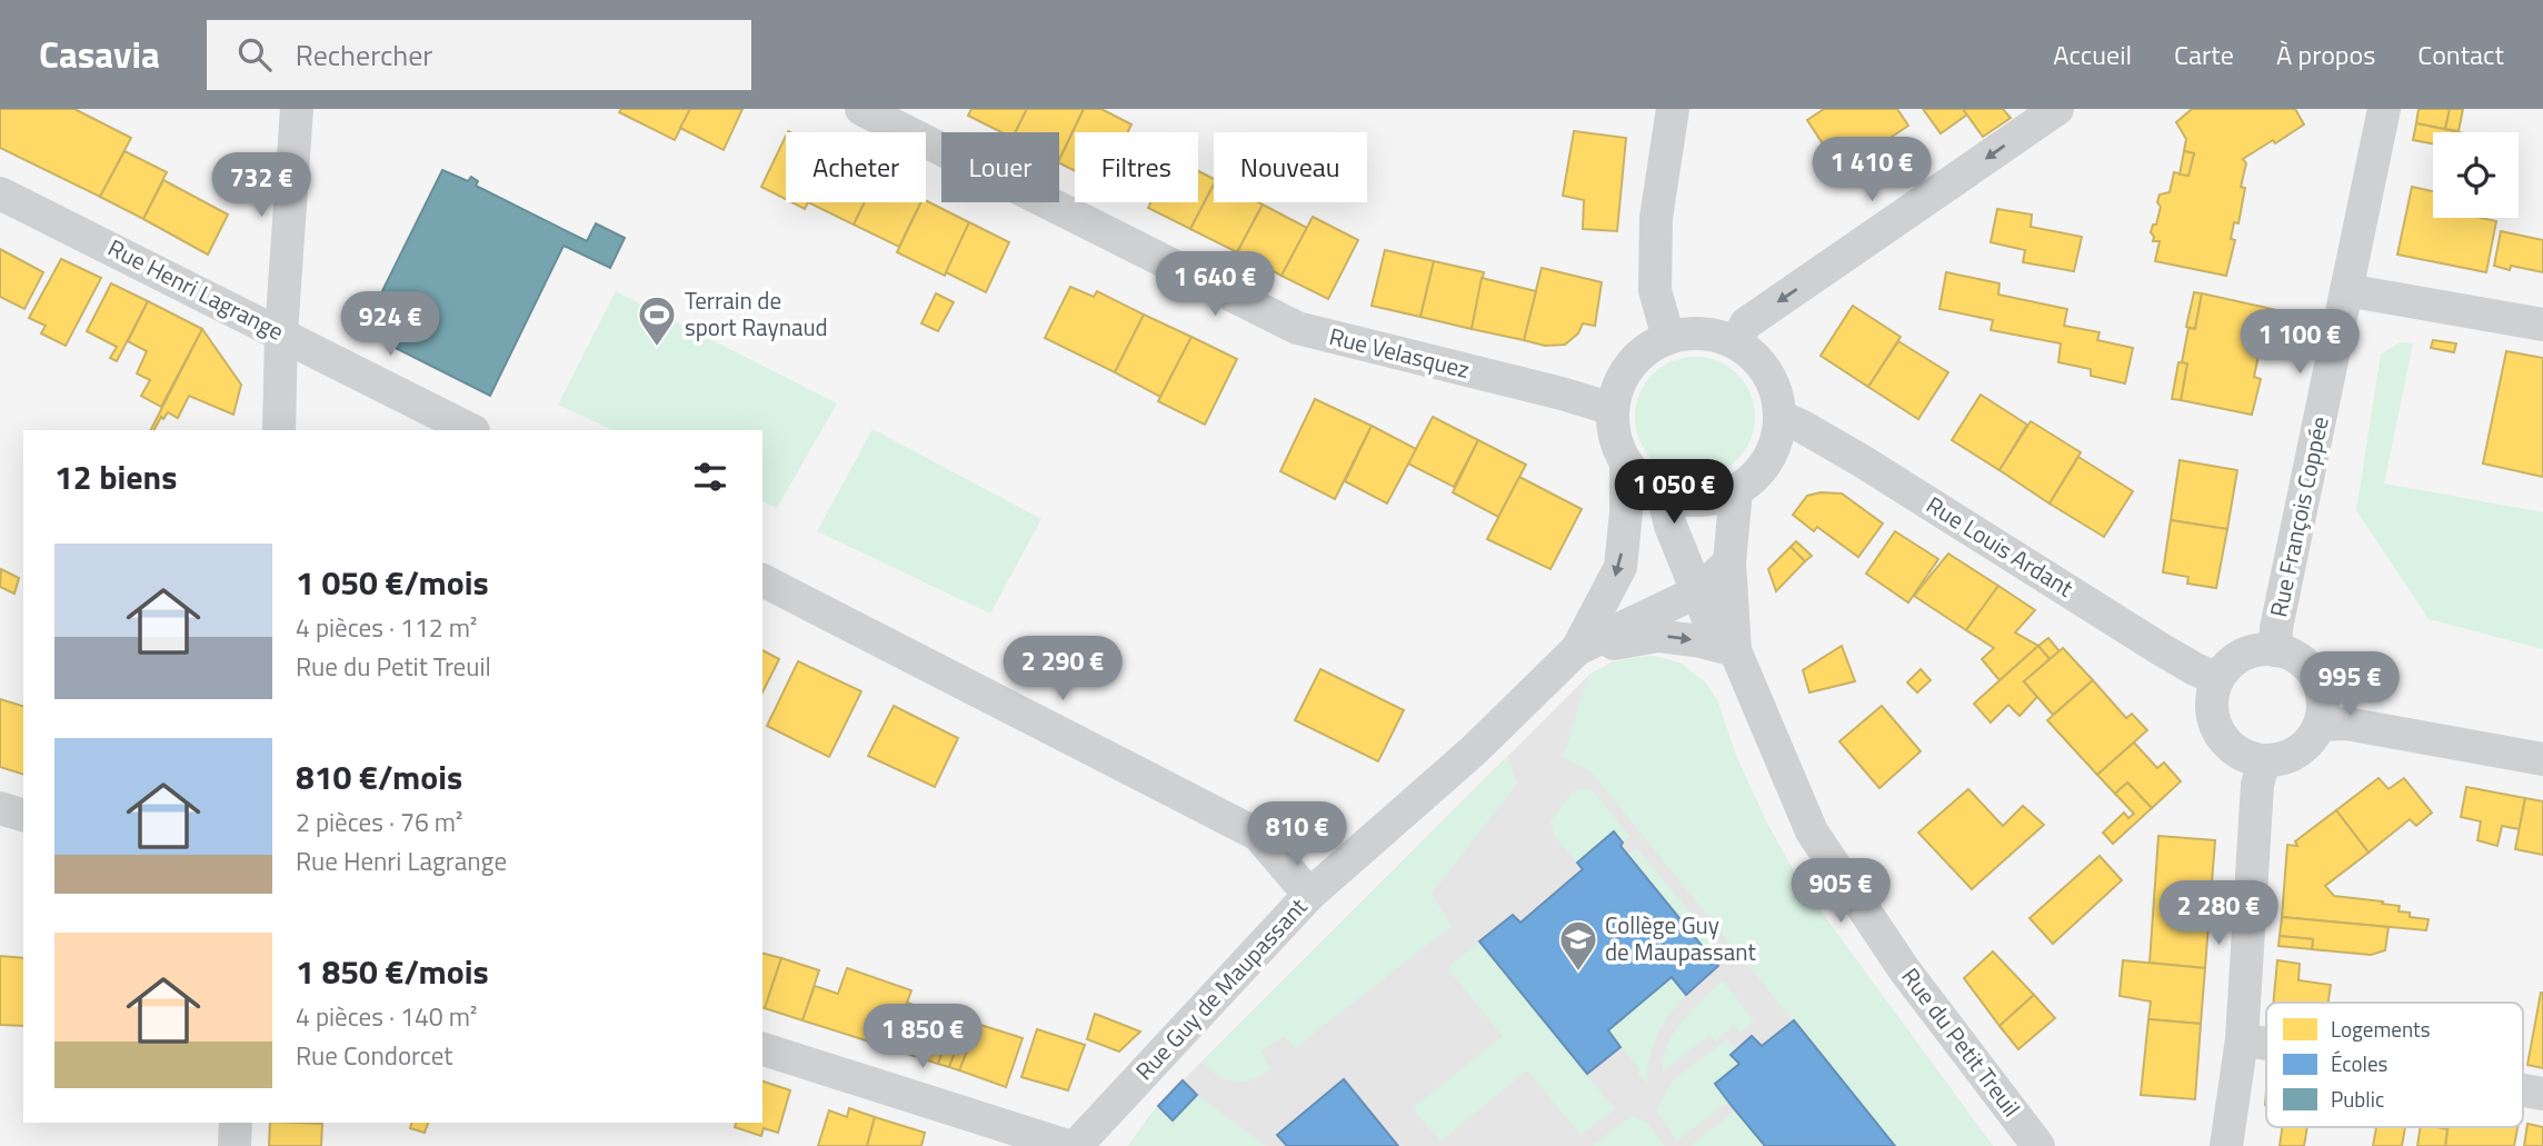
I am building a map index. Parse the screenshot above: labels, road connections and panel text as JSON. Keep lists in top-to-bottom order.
{
  "streets": {
    "street": [
      "Rue Henri Lagrange",
      "Rue Velasquez",
      "Rue François Coppée",
      "Rue Louis Ardant",
      "Rue Guy de Maupassant",
      "Rue du Petit Treuil"
    ]
  },
  "crossings": [
    ["Rue Velasquez", "Rue Louis Ardant"],
    ["Rue Velasquez", "Rue Guy de Maupassant"],
    ["Rue Velasquez", "Rue du Petit Treuil"],
    ["Rue François Coppée", "Rue Louis Ardant"],
    ["Rue Louis Ardant", "Rue Guy de Maupassant"],
    ["Rue Louis Ardant", "Rue du Petit Treuil"],
    ["Rue Guy de Maupassant", "Rue du Petit Treuil"]
  ],
  "places": {
    "sports": ["Terrain de sport Raynaud"],
    "school or university": ["Collège Guy de Maupassant"]
  },
  "legend": ["Logements", "Écoles", "Public"],
  "page": {
    "header": "Casavia",
    "search": "Rechercher",
    "nav": [
      "Accueil",
      "Carte",
      "À propos",
      "Contact"
    ],
    "chip": [
      "Acheter",
      "Louer",
      "Filtres",
      "Nouveau"
    ],
    "price": [
      "1 410 €",
      "732 €",
      "1 640 €",
      "924 €",
      "1 100 €",
      "1 050 €",
      "2 290 €",
      "995 €",
      "810 €",
      "905 €",
      "2 280 €",
      "1 850 €"
    ],
    "heading": "12 biens",
    "list": [
      {
        "name": "1 050 €/mois",
        "note": "4 pièces · 112 m² · Rue du Petit Treuil"
      },
      {
        "name": "810 €/mois",
        "note": "2 pièces · 76 m² · Rue Henri Lagrange"
      },
      {
        "name": "1 850 €/mois",
        "note": "4 pièces · 140 m² · Rue Condorcet"
      }
    ]
  }
}
